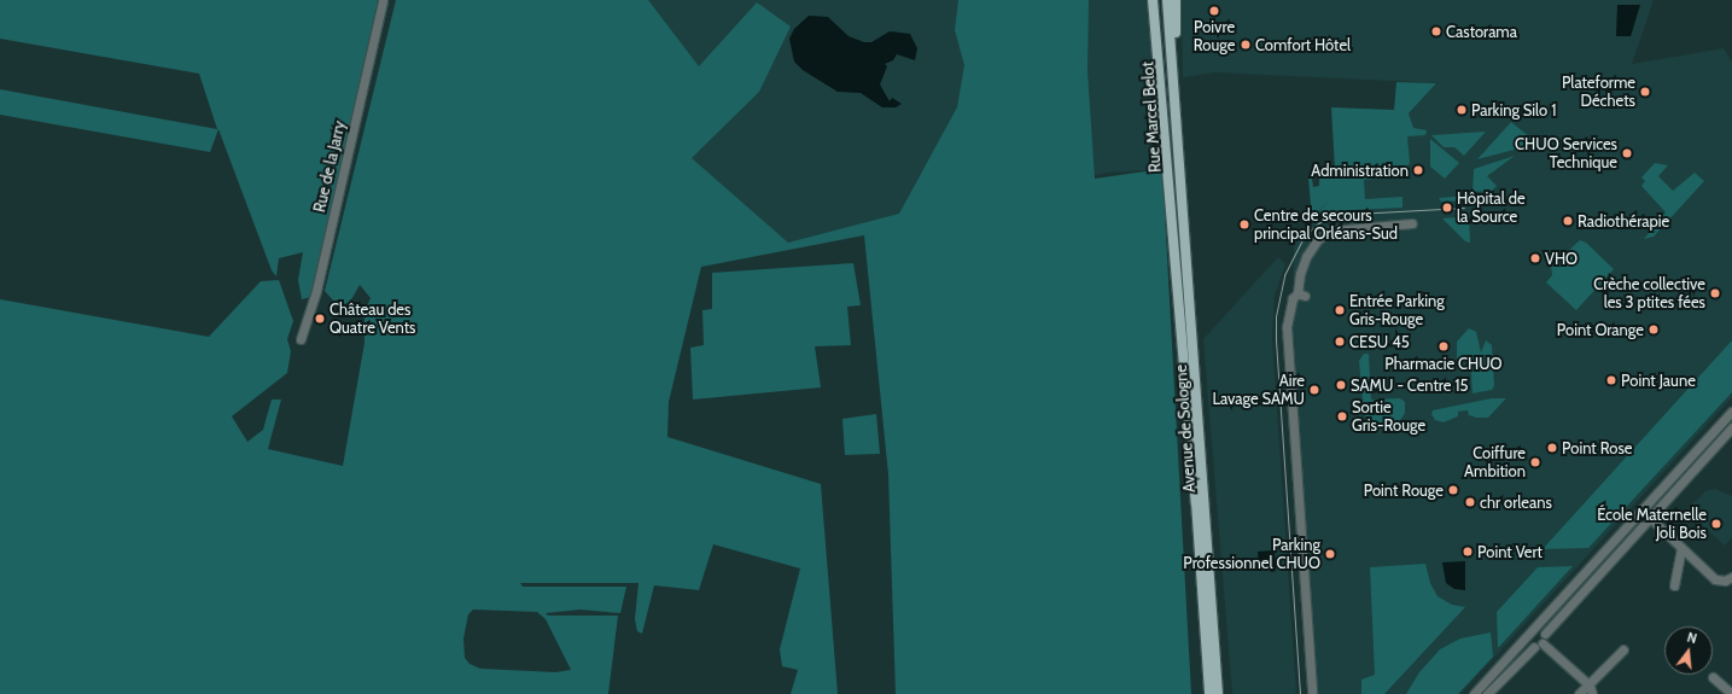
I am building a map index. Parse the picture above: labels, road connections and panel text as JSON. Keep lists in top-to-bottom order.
{
  "streets": {
    "main road": ["Rue Marcel Belot", "Avenue de Sologne"],
    "street": ["Rue de la Jarry"]
  },
  "crossings": [
    ["Rue Marcel Belot", "Avenue de Sologne"]
  ],
  "places": [
    "Poivre Rouge",
    "Castorama",
    "Comfort Hôtel",
    "Plateforme Déchets",
    "Parking Silo 1",
    "CHUO Services Technique",
    "Administration",
    "Hôpital de la Source",
    "Radiothérapie",
    "Centre de secours principal Orléans-Sud",
    "VHO",
    "Crèche collective les 3 ptites fées",
    "Entrée Parking Gris-Rouge",
    "Château des Quatre Vents",
    "Point Orange",
    "CESU 45",
    "Pharmacie CHUO",
    "Point Jaune",
    "SAMU - Centre 15",
    "Aire Lavage SAMU",
    "Sortie Gris-Rouge",
    "Point Rose",
    "Coiffure Ambition",
    "Point Rouge",
    "chr orleans",
    "École Maternelle Joli Bois",
    "Point Vert",
    "Parking Professionnel CHUO"
  ],
  "north": "top"
}
